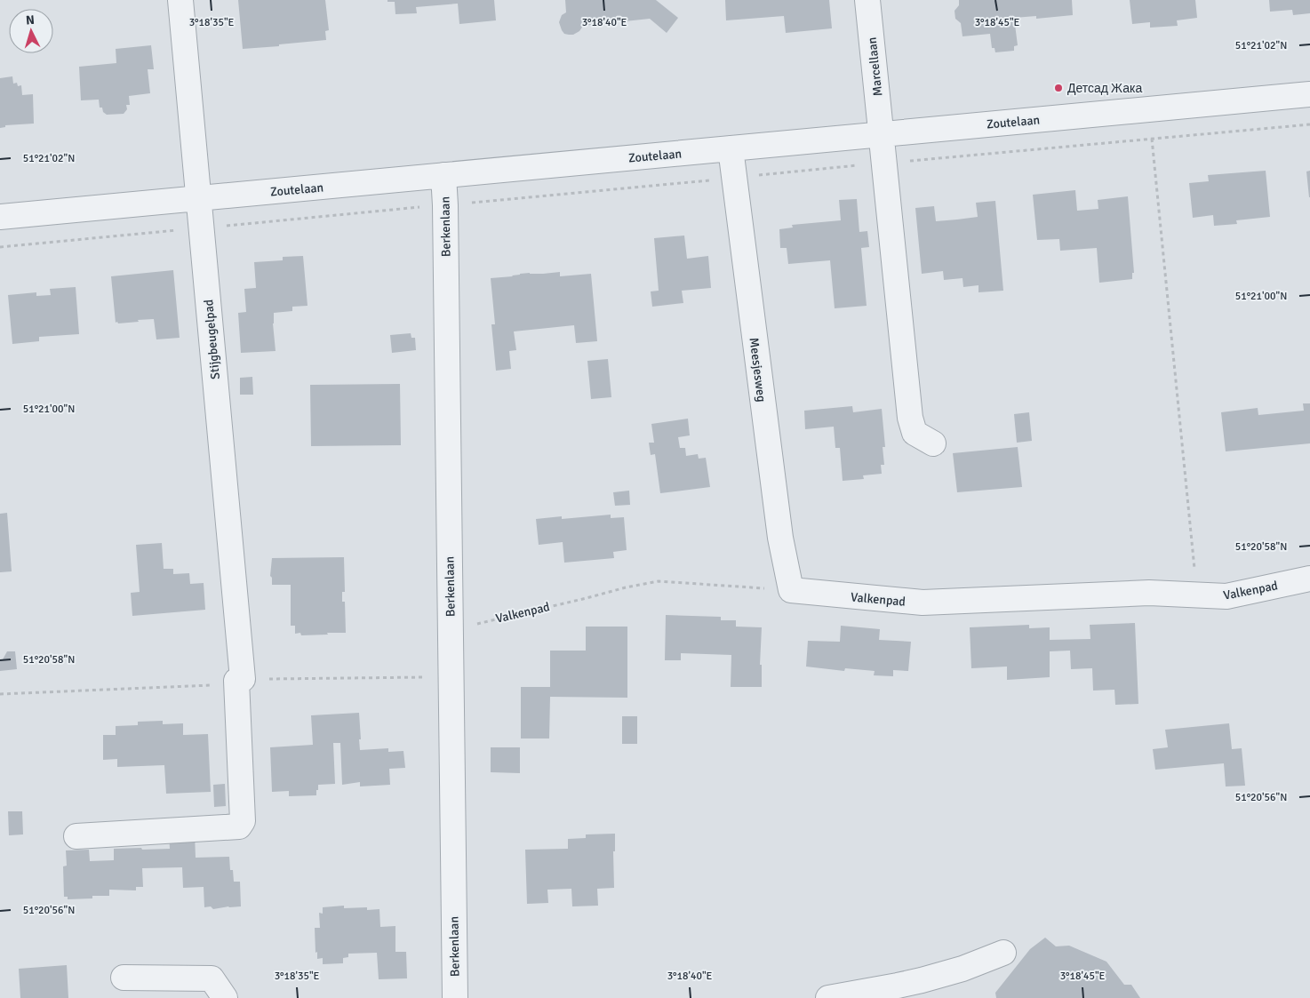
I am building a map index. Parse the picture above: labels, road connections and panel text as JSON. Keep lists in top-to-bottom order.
{
  "streets": {
    "street": [
      "Marcellaan",
      "Zoutelaan",
      "Berkenlaan",
      "Stijgbeugelpad",
      "Meesjesweg",
      "Valkenpad"
    ]
  },
  "crossings": [
    ["Marcellaan", "Zoutelaan"],
    ["Zoutelaan", "Berkenlaan"],
    ["Zoutelaan", "Stijgbeugelpad"],
    ["Zoutelaan", "Meesjesweg"],
    ["Berkenlaan", "Valkenpad"],
    ["Meesjesweg", "Valkenpad"]
  ],
  "places": ["Детсад Жака"],
  "north": "top",
  "coordinates": [
    "3°18'35\"E",
    "3°18'40\"E",
    "3°18'45\"E",
    "51°21'02\"N",
    "51°21'00\"N",
    "51°20'58\"N",
    "51°20'56\"N"
  ]
}
